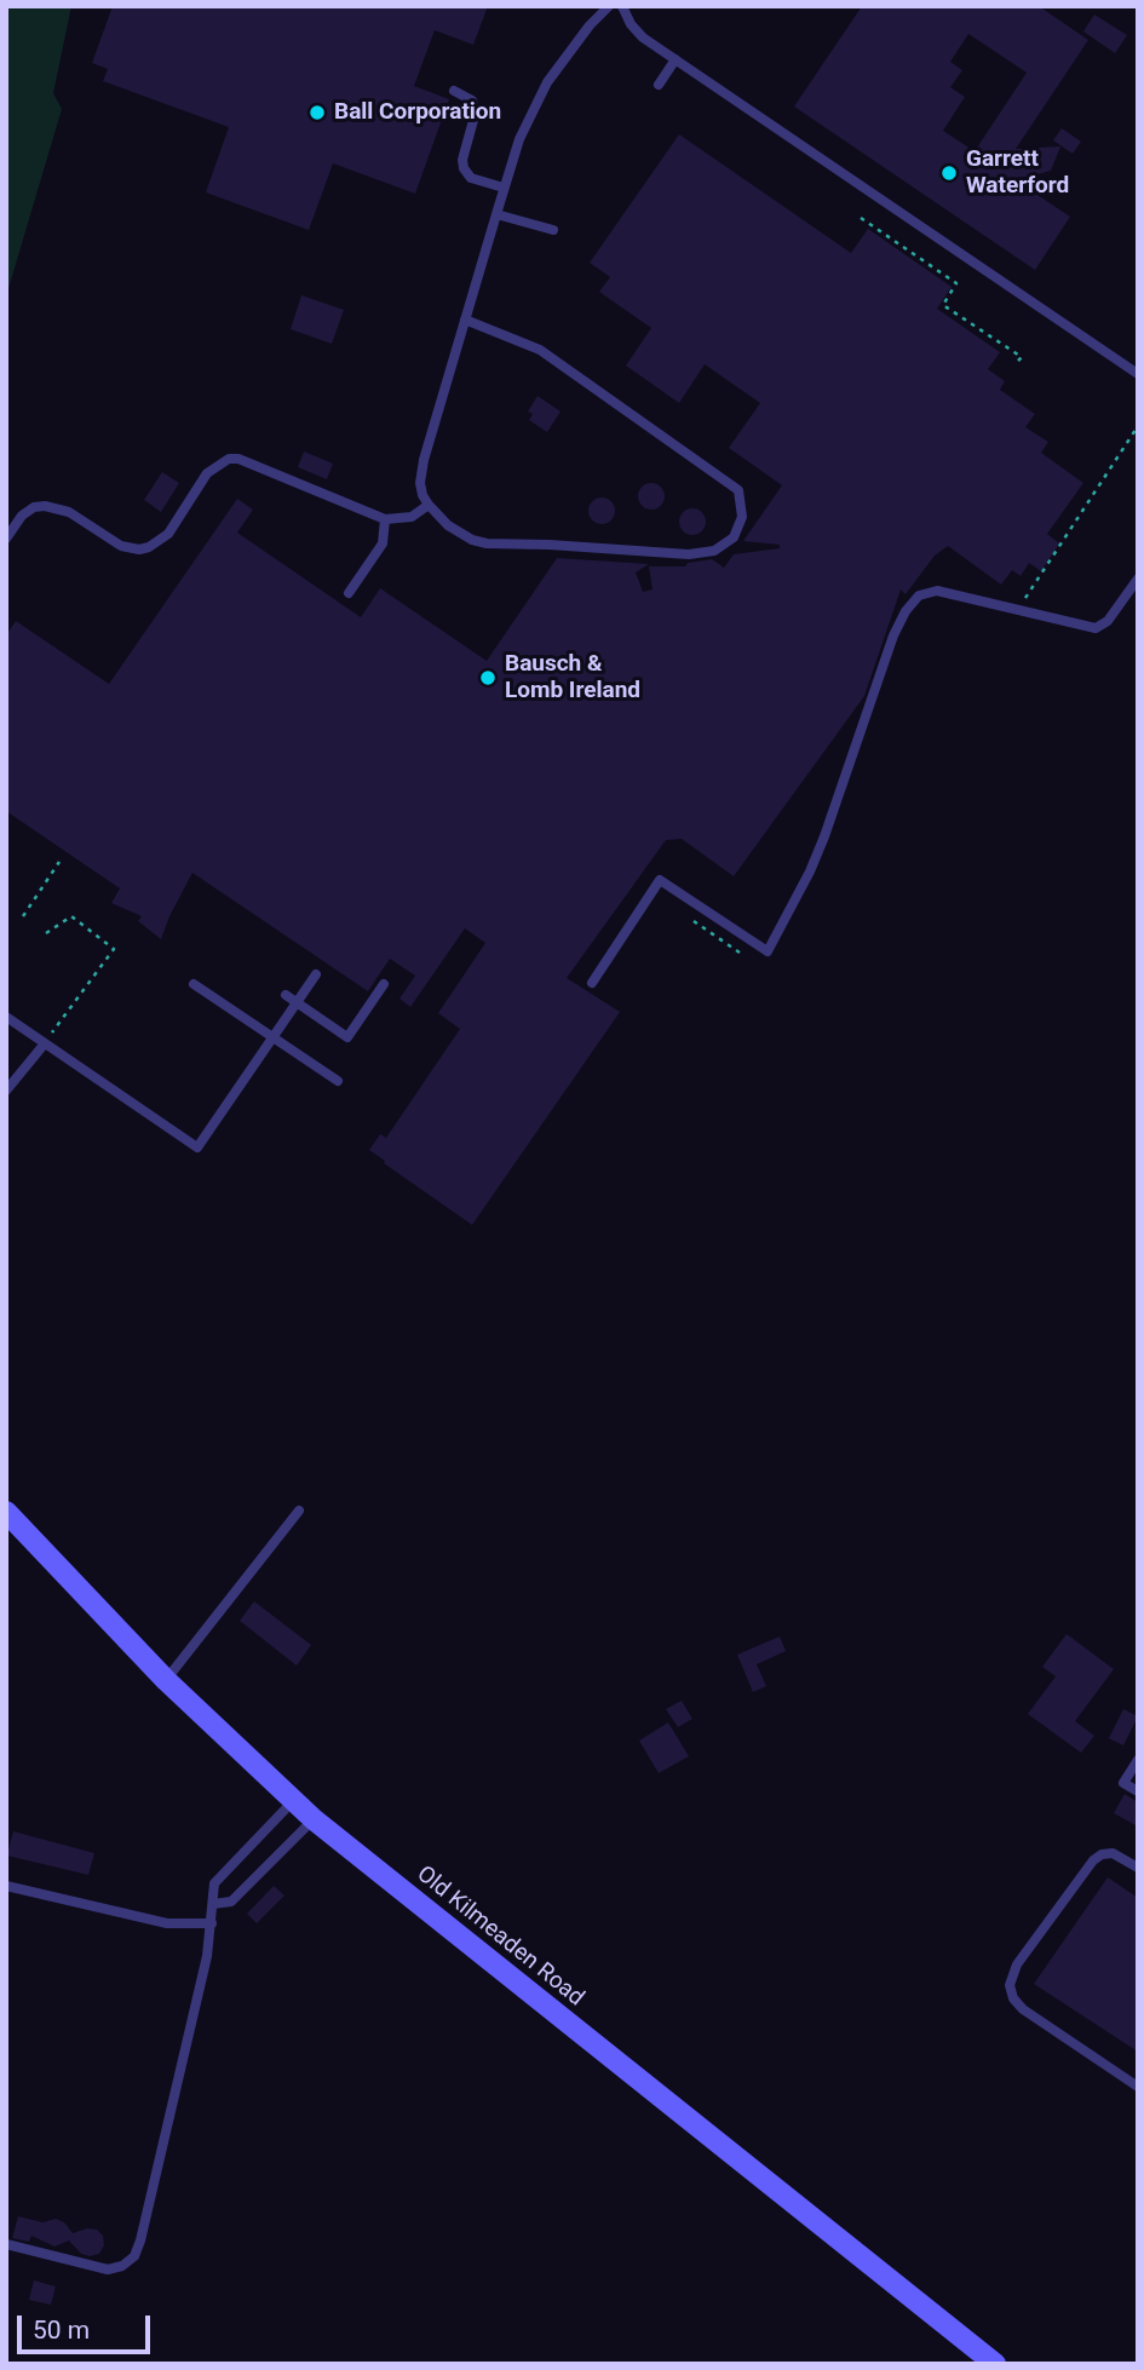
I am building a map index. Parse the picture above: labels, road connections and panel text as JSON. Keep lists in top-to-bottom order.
{
  "streets": {
    "street": ["Old Kilmeaden Road"]
  },
  "places": ["Ball Corporation", "Garrett Waterford", "Bausch & Lomb Ireland"],
  "scale_bar": "50 m"
}
